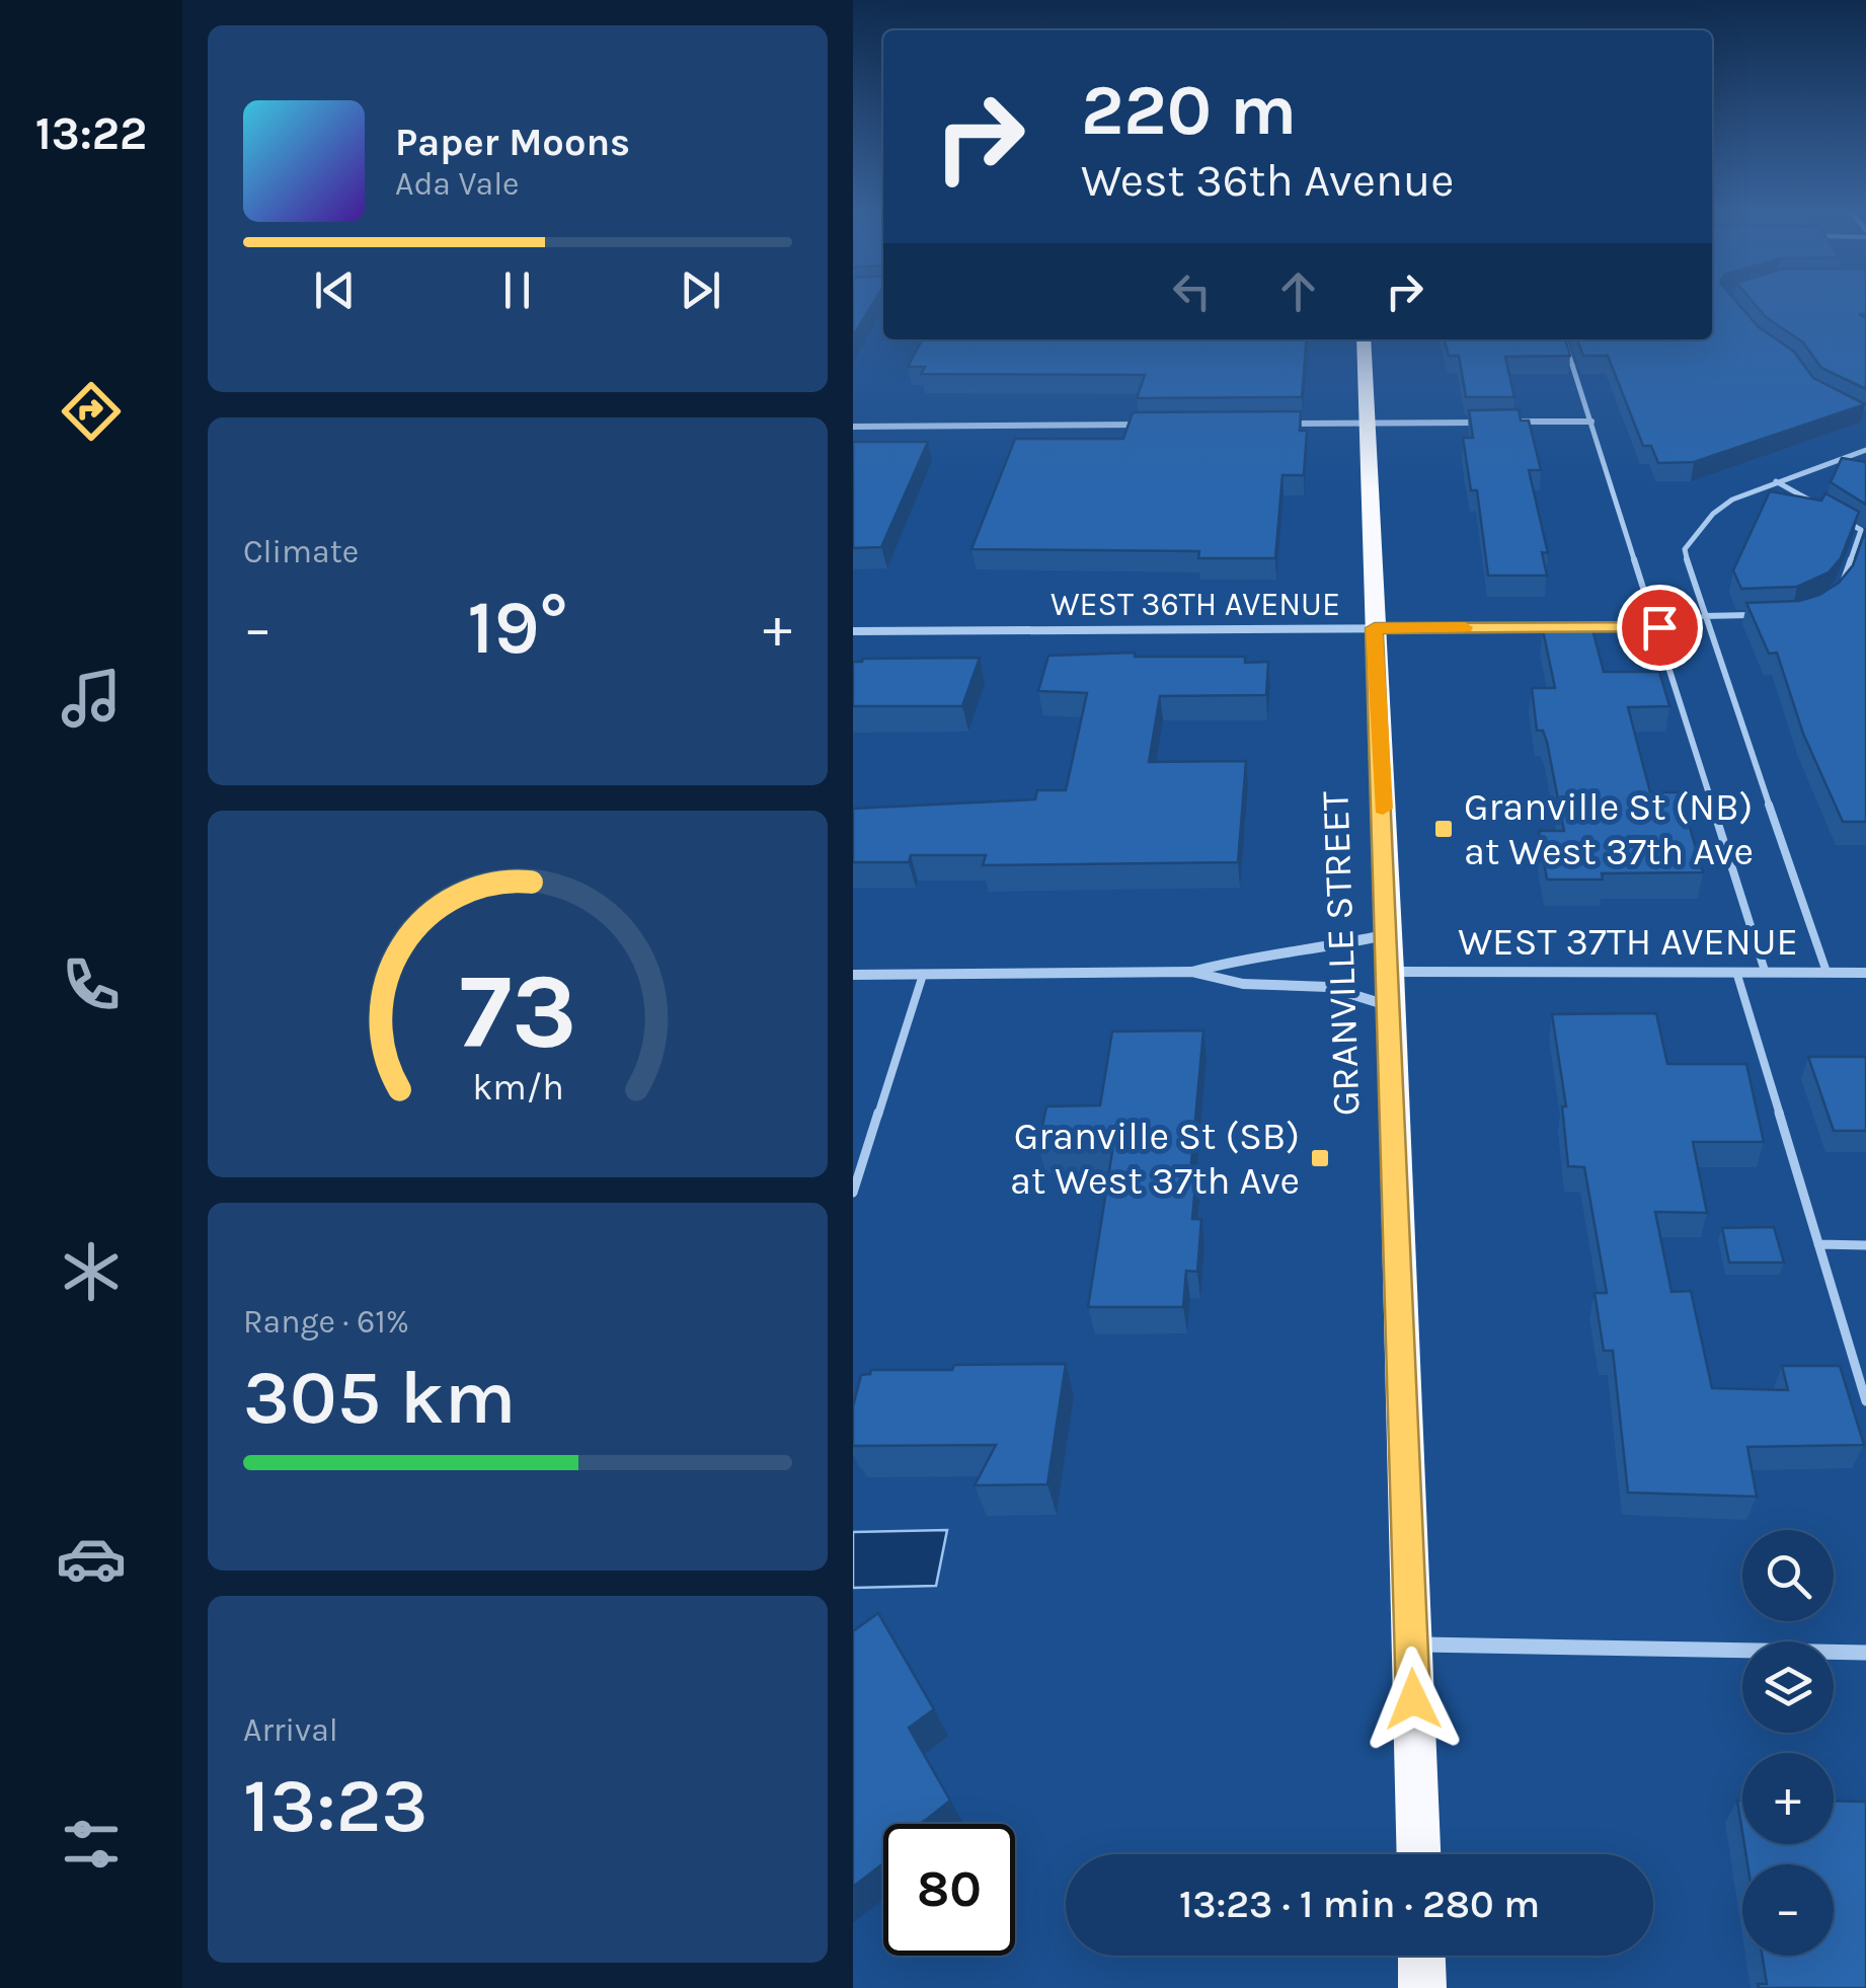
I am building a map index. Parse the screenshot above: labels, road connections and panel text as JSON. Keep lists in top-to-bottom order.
{
  "streets": {
    "highway": ["GRANVILLE STREET"],
    "street": ["WEST 36TH AVENUE", "WEST 37TH AVENUE"]
  },
  "crossings": [
    ["WEST 36TH AVENUE", "GRANVILLE STREET"],
    ["WEST 37TH AVENUE", "GRANVILLE STREET"]
  ],
  "places": {
    "transit": ["Granville St (NB) at West 37th Ave", "Granville St (SB) at West 37th Ave"]
  },
  "page": {
    "tabs": "13:22",
    "turn": ["220 m", "West 36th Avenue"],
    "song": ["Paper Moons", "Ada Vale"],
    "tile": [
      "Climate",
      ["Range · 61%", "305 km"],
      ["Arrival", "13:23"]
    ],
    "heat": ["−", "19°", "+"],
    "map_buttons": ["+", "−"],
    "limit": "80",
    "trip": "13:23 · 1 min · 280 m",
    "gauge": ["73", "km/h"]
  }
}
